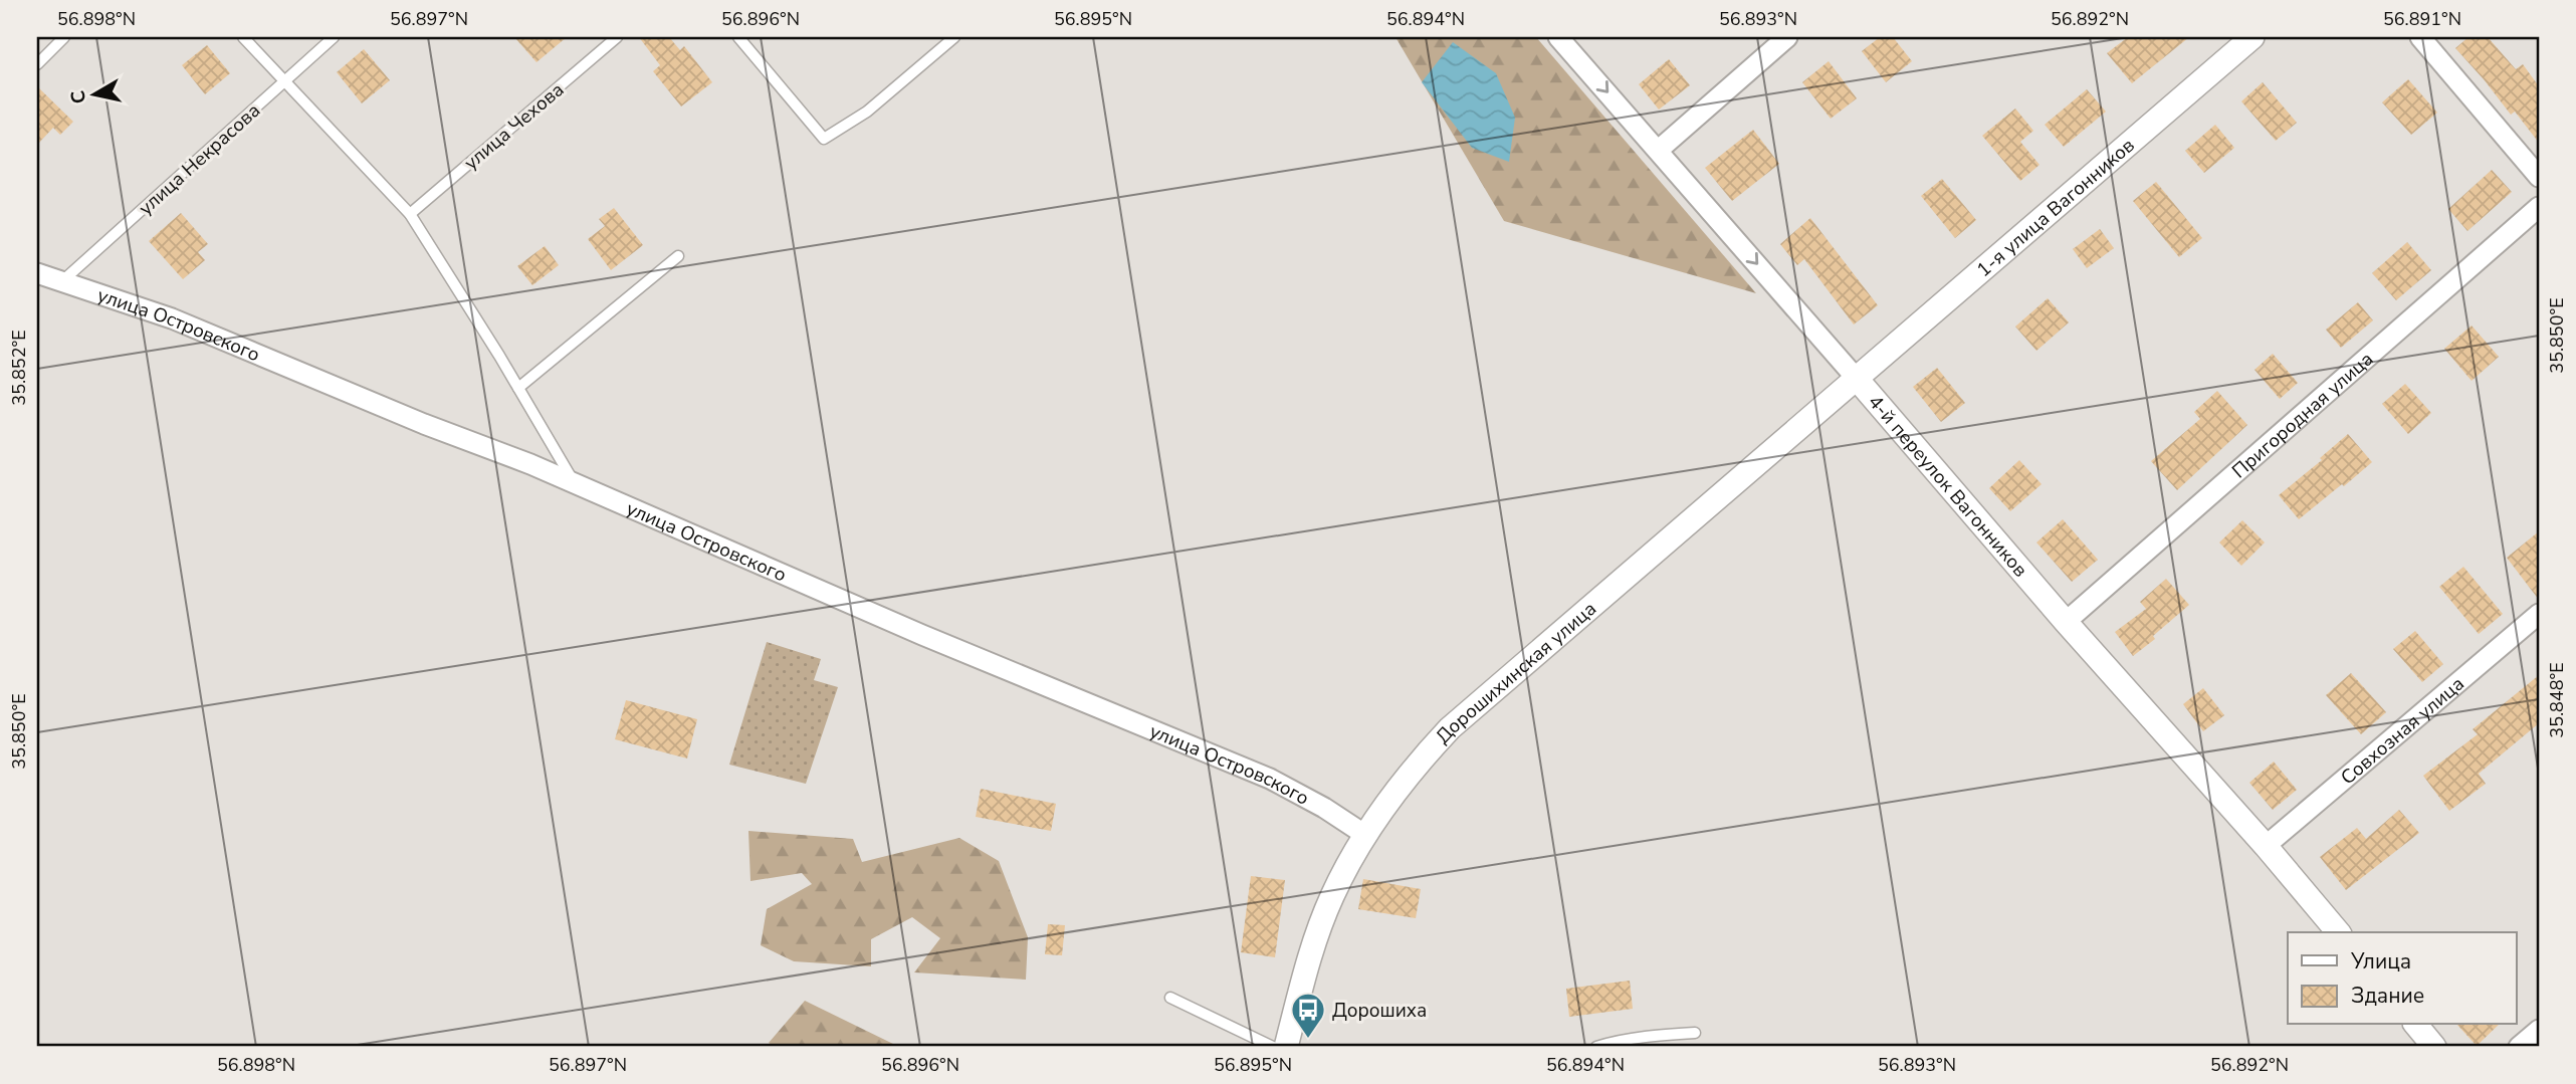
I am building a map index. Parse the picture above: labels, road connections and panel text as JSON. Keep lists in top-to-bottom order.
{
  "streets": {
    "street": [
      "1-я улица Вагонников",
      "улица Островского",
      "Пригородная улица",
      "4-й переулок Вагонников",
      "Дорошихинская улица",
      "Совхозная улица"
    ],
    "lane": ["улица Чехова", "улица Некрасова"]
  },
  "crossings": [
    ["улица Некрасова", "улица Островского"],
    ["1-я улица Вагонников", "4-й переулок Вагонников"],
    ["1-я улица Вагонников", "Дорошихинская улица"],
    ["улица Островского", "Дорошихинская улица"],
    ["Пригородная улица", "4-й переулок Вагонников"],
    ["4-й переулок Вагонников", "Дорошихинская улица"],
    ["4-й переулок Вагонников", "Совхозная улица"]
  ],
  "one_way": ["4-й переулок Вагонников"],
  "places": {
    "bus stop": ["Дорошиха"]
  },
  "legend": ["Улица", "Здание"],
  "north": "left",
  "coordinates": [
    "56.898°N",
    "56.897°N",
    "56.896°N",
    "56.895°N",
    "56.894°N",
    "56.893°N",
    "56.892°N",
    "56.891°N",
    "35.850°E",
    "35.852°E",
    "35.848°E"
  ]
}
